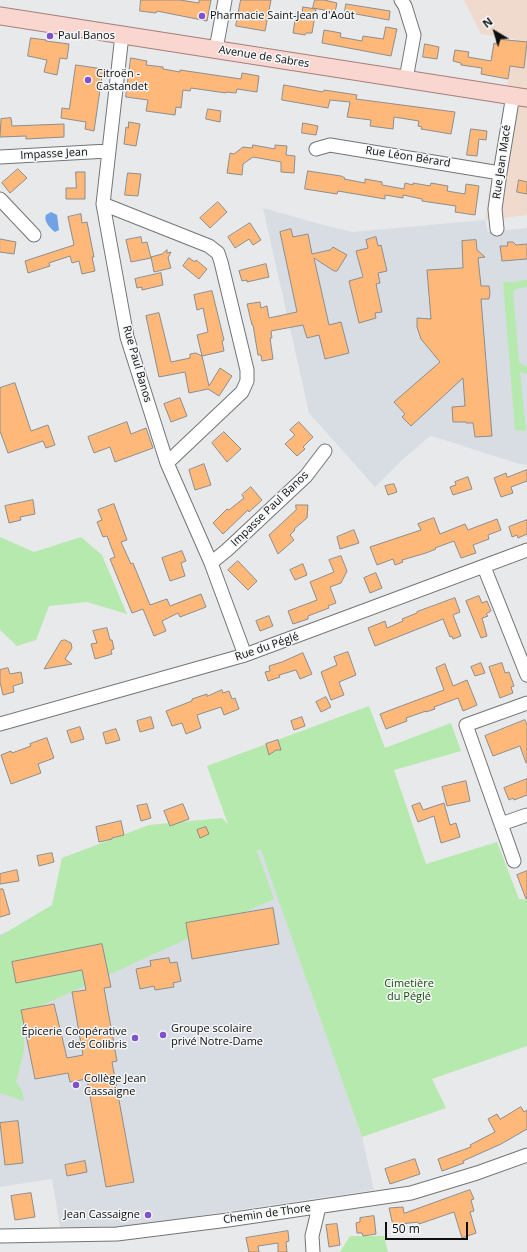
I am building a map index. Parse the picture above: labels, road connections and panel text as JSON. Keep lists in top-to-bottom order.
{
  "streets": {
    "main road": ["Avenue de Sabres"],
    "street": [
      "Impasse Jean",
      "Rue Léon Bérard",
      "Rue Jean Macé",
      "Rue Paul Banos",
      "Impasse Paul Banos",
      "Rue du Péglé",
      "Chemin de Thore"
    ]
  },
  "crossings": [
    ["Avenue de Sabres", "Rue Jean Macé"],
    ["Avenue de Sabres", "Rue Paul Banos"],
    ["Impasse Jean", "Rue Paul Banos"],
    ["Rue Léon Bérard", "Rue Jean Macé"],
    ["Rue Paul Banos", "Impasse Paul Banos"],
    ["Rue Paul Banos", "Rue du Péglé"]
  ],
  "parks": ["Cimetière du Péglé"],
  "places": [
    "Pharmacie Saint-Jean d'Août",
    "Paul Banos",
    "Citroën - Castandet",
    "Groupe scolaire privé Notre-Dame",
    "Épicerie Coopérative des Colibris",
    "Collège Jean Cassaigne",
    "Jean Cassaigne"
  ],
  "scale_bar": "50 m",
  "north": "top left"
}
